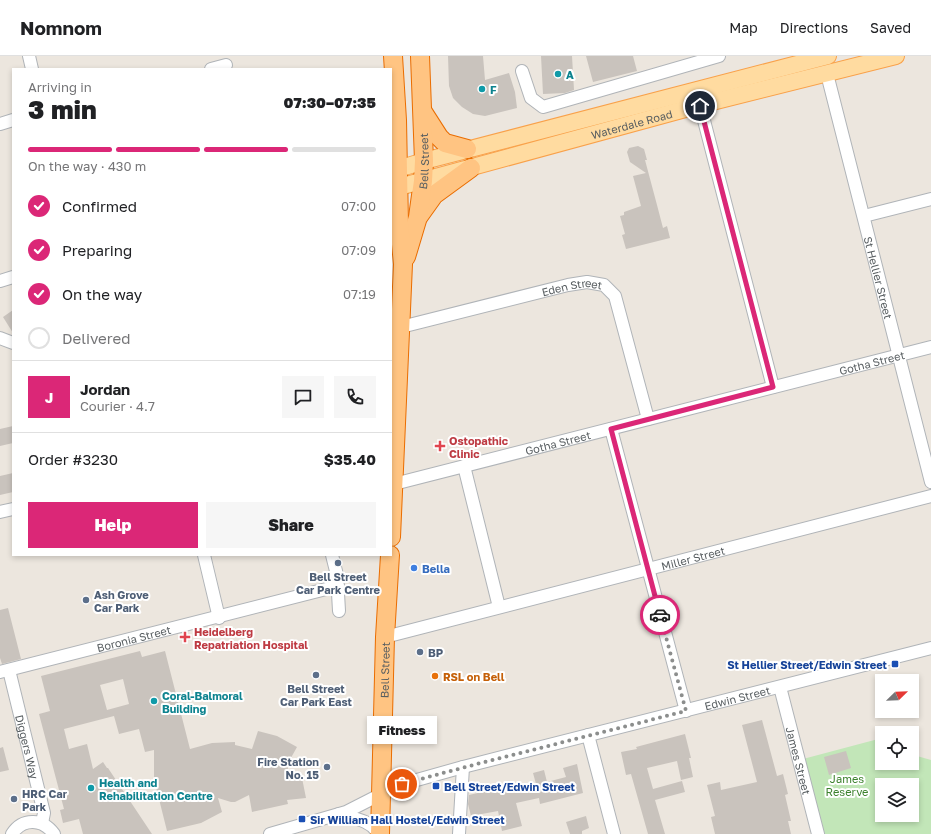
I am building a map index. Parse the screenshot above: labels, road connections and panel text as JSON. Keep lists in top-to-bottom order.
{
  "streets": {
    "highway": ["Bell Street"],
    "main road": ["Waterdale Road"],
    "street": [
      "St Hellier Street",
      "Eden Street",
      "Gotha Street",
      "Miller Street",
      "Boronia Street",
      "Edwin Street",
      "Diggers Way",
      "James Street"
    ]
  },
  "crossings": [
    ["Waterdale Road", "Bell Street"],
    ["Waterdale Road", "St Hellier Street"],
    ["Bell Street", "Eden Street"],
    ["Bell Street", "Gotha Street"],
    ["Bell Street", "Miller Street"],
    ["Bell Street", "Edwin Street"],
    ["St Hellier Street", "Gotha Street"],
    ["Eden Street", "Gotha Street"],
    ["Boronia Street", "Diggers Way"],
    ["Edwin Street", "James Street"]
  ],
  "parks": ["James Reserve"],
  "places": {
    "other": [
      "A",
      "F",
      "Bell Street Car Park Centre",
      "Bella",
      "Ash Grove Car Park",
      "BP",
      "Bell Street Car Park East",
      "RSL on Bell",
      "Coral-Balmoral Building",
      "Fire Station No. 15",
      "Fitness",
      "Health and Rehabilitation Centre",
      "HRC Car Park"
    ],
    "health": ["Ostopathic Clinic", "Heidelberg Repatriation Hospital"],
    "transit": ["St Hellier Street/Edwin Street", "Bell Street/Edwin Street", "Sir William Hall Hostel/Edwin Street"]
  },
  "north": "top right",
  "page": {
    "header": "Nomnom",
    "nav": ["Map", "Directions", "Saved"],
    "heading": ["3 min", "Arriving in", "07:30–07:35"],
    "panel": [
      "Jordan",
      "Courier · 4.7",
      "Order #3230",
      "$35.40"
    ],
    "bar": "On the way · 430 m",
    "list": [
      ["Confirmed", "07:00"],
      ["Preparing", "07:09"],
      ["On the way", "07:19"],
      "Delivered"
    ],
    "round": "J",
    "buttons": ["Help", "Share"],
    "bubble": "Fitness"
  }
}
